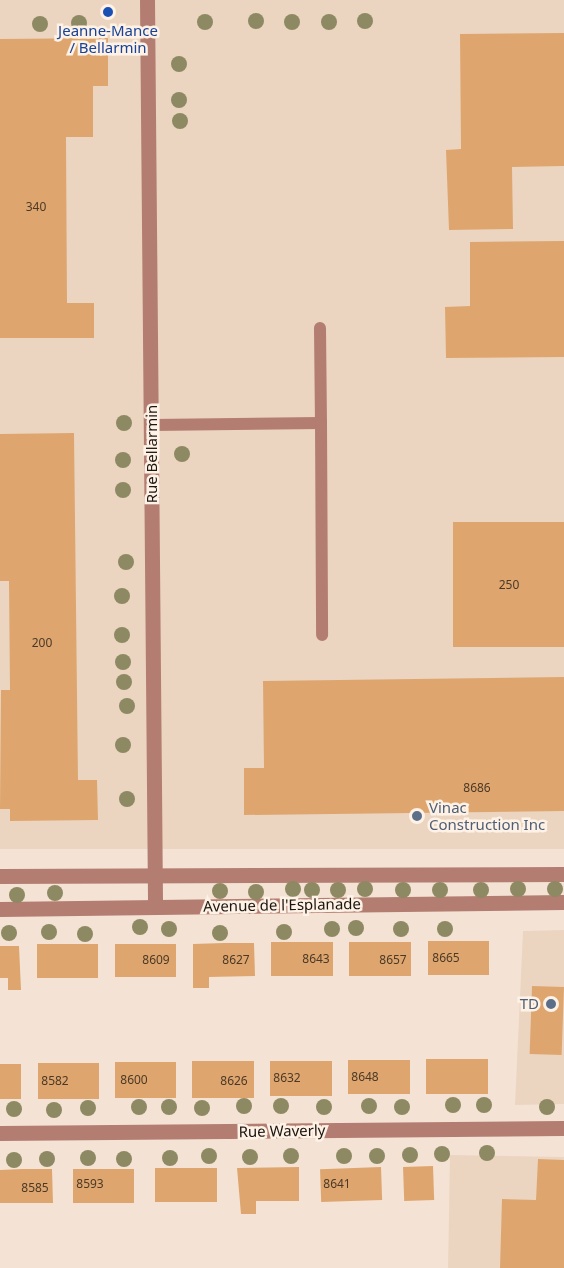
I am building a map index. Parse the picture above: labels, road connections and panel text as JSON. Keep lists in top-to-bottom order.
{
  "streets": {
    "street": ["Rue Bellarmin", "Avenue de l'Esplanade", "Rue Waverly"]
  },
  "crossings": [
    ["Rue Bellarmin", "Avenue de l'Esplanade"]
  ],
  "places": ["Jeanne-Mance / Bellarmin", "Vinac Construction Inc", "TD"],
  "house_numbers": [
    "340",
    "250",
    "200",
    "8686",
    "8665",
    "8643",
    "8609",
    "8627",
    "8657",
    "8648",
    "8632",
    "8600",
    "8582",
    "8626",
    "8593",
    "8641",
    "8585"
  ]
}
